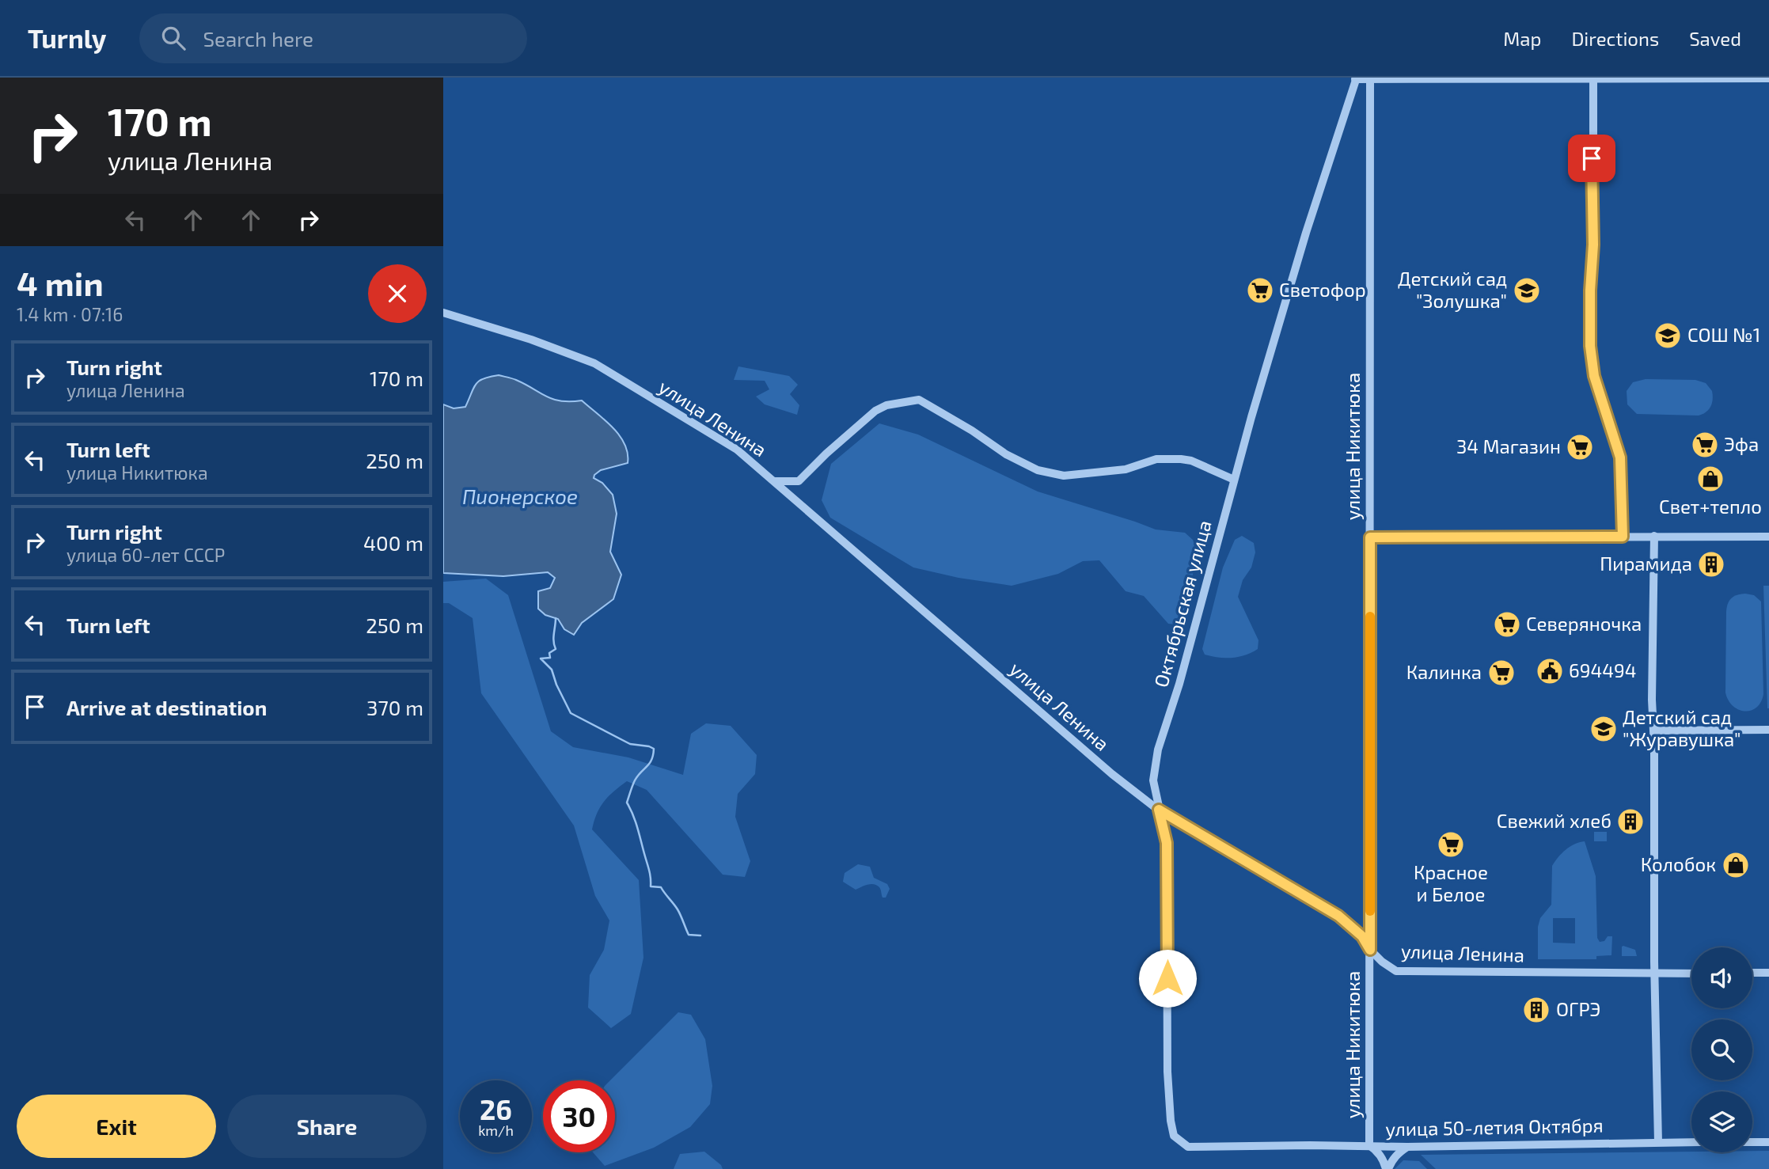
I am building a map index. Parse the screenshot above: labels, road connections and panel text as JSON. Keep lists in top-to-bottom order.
{
  "streets": {
    "street": [
      "улица Ленина",
      "улица Никитюка",
      "Октябрьская улица",
      "улица 50-летия Октября"
    ]
  },
  "crossings": [
    ["улица Ленина", "улица Никитюка"],
    ["улица Ленина", "Октябрьская улица"],
    ["улица Никитюка", "улица 50-летия Октября"],
    ["Октябрьская улица", "улица 50-летия Октября"]
  ],
  "water": ["Пионерское"],
  "places": {
    "supermarket": [
      "Светофор",
      "Эфа",
      "34 Магазин",
      "Северяночка",
      "Калинка",
      "Красное и Белое"
    ],
    "school or university": ["Детский сад \"Золушка\"", "СОШ №1", "Детский сад \"Журавушка\""],
    "shop": ["Свет+тепло", "Колобок"],
    "building": ["Пирамида", "Свежий хлеб", "ОГРЭ"],
    "public building": ["694494"]
  },
  "page": {
    "header": "Turnly",
    "search": "Search here",
    "nav": ["Map", "Directions", "Saved"],
    "turn": ["170 m", "улица Ленина"],
    "heading": ["4 min", "1.4 km · 07:16"],
    "list": [
      {
        "name": "Turn right",
        "note": "улица Ленина",
        "value": "170 m"
      },
      {
        "name": "Turn left",
        "note": "улица Никитюка",
        "value": "250 m"
      },
      {
        "name": "Turn right",
        "note": "улица 60-лет СССР",
        "value": "400 m"
      },
      {
        "name": "Turn left",
        "value": "250 m"
      },
      {
        "name": "Arrive at destination",
        "value": "370 m"
      }
    ],
    "speed": "26 km/h",
    "limit": "30",
    "buttons": ["Exit", "Share"]
  }
}
